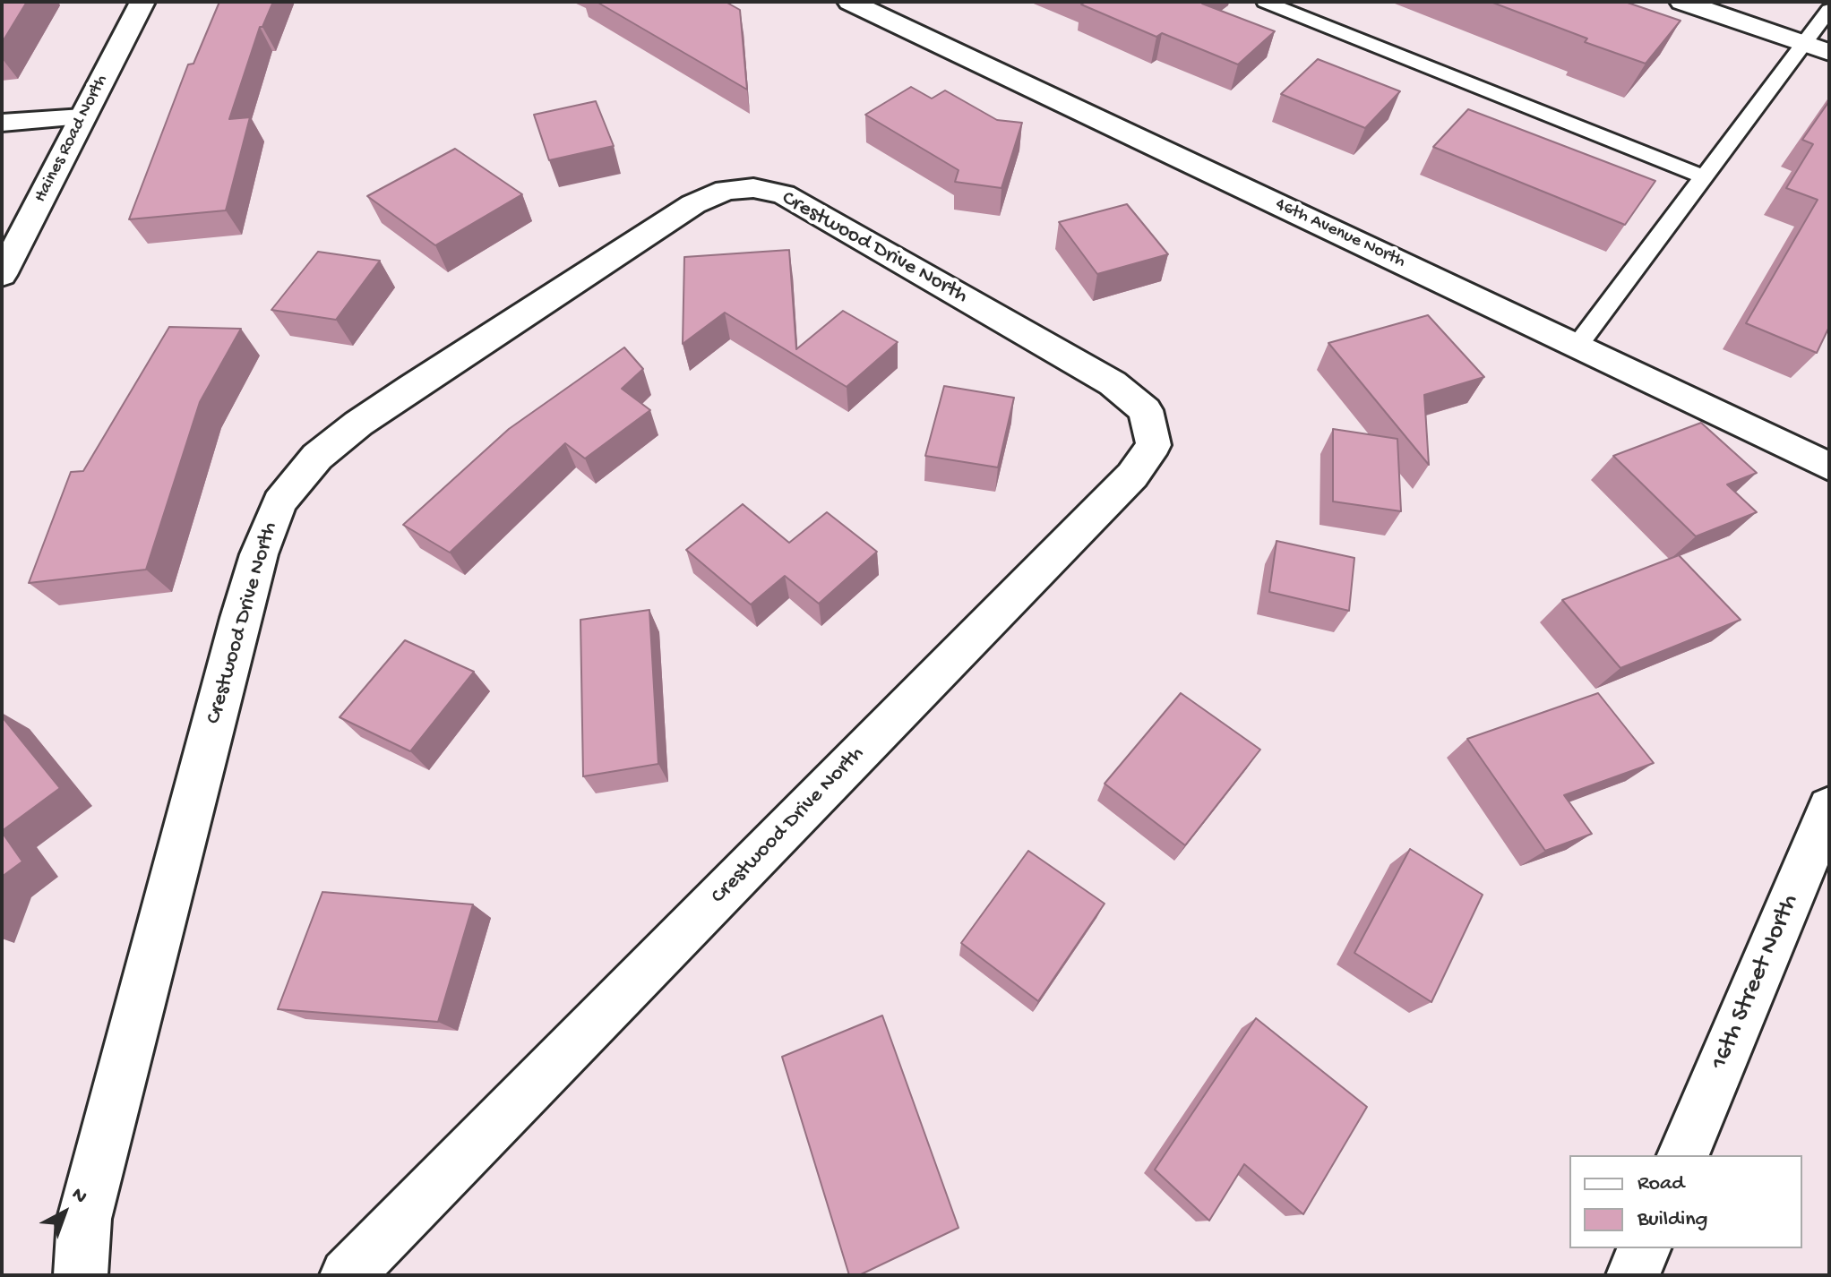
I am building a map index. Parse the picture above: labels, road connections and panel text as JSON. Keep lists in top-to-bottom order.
{
  "streets": {
    "street": [
      "Haines Road North",
      "46th Avenue North",
      "Crestwood Drive North",
      "16th Street North"
    ]
  },
  "legend": ["Road", "Building"],
  "north": "top right"
}
